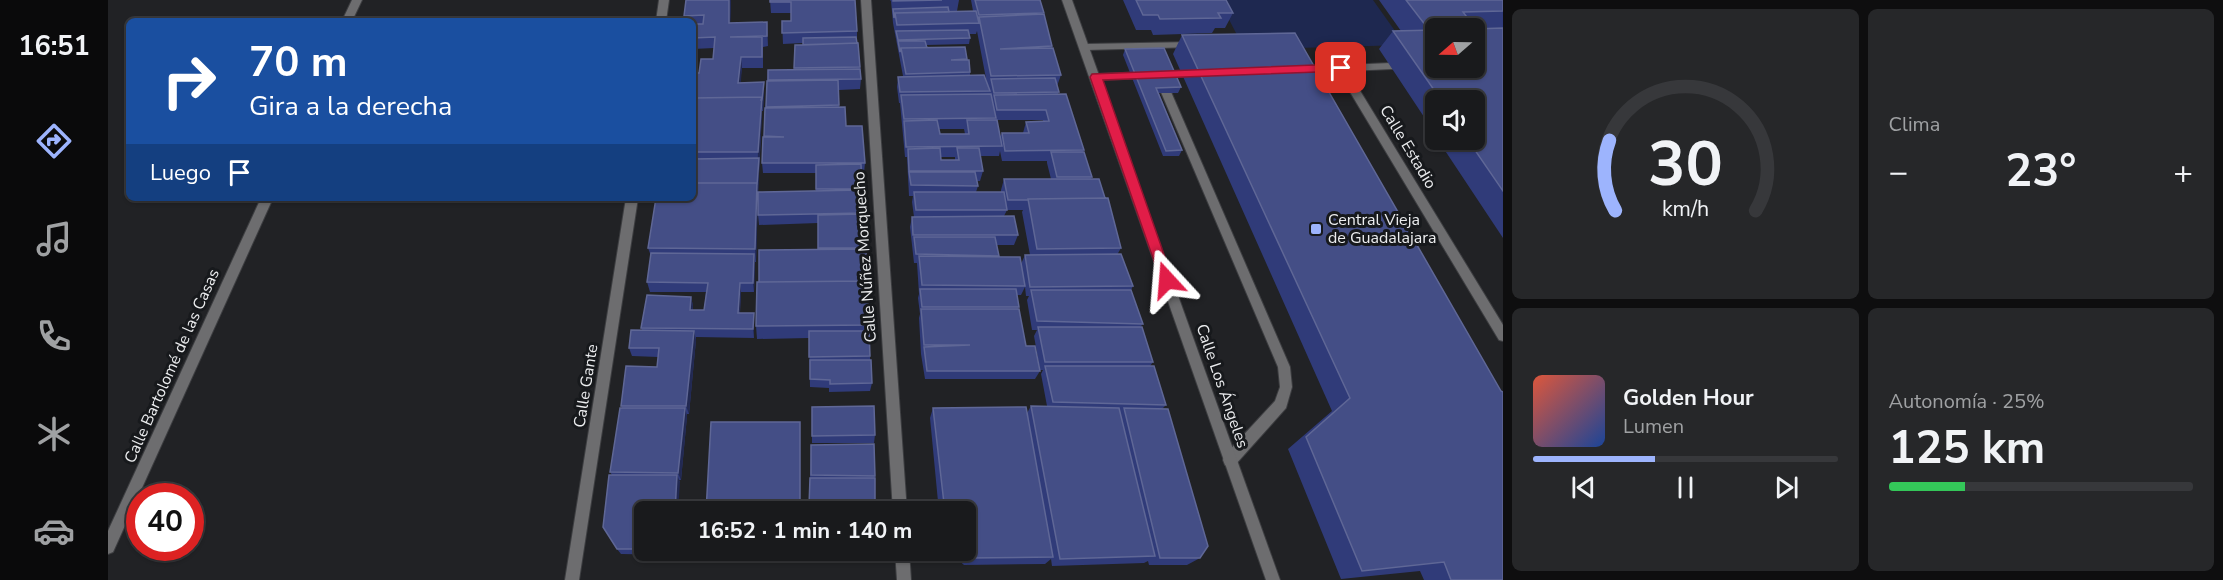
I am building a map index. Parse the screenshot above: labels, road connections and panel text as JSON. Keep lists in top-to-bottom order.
{
  "streets": {
    "street": [
      "Calle Estadio",
      "Calle Núñez Morquecho",
      "Calle Bartolomé de las Casas",
      "Calle Gante",
      "Calle Los Ángeles"
    ]
  },
  "places": {
    "transit": ["Central Vieja de Guadalajara"]
  },
  "north": "left",
  "page": {
    "tabs": "16:51",
    "tile": [
      "Clima",
      ["Autonomía · 25%", "125 km"]
    ],
    "turn": ["70 m", "Gira a la derecha"],
    "then": "Luego",
    "heat": ["−", "23°", "+"],
    "song": ["Golden Hour", "Lumen"],
    "limit": "40",
    "trip": "16:52 · 1 min · 140 m",
    "gauge": ["30", "km/h"]
  }
}
